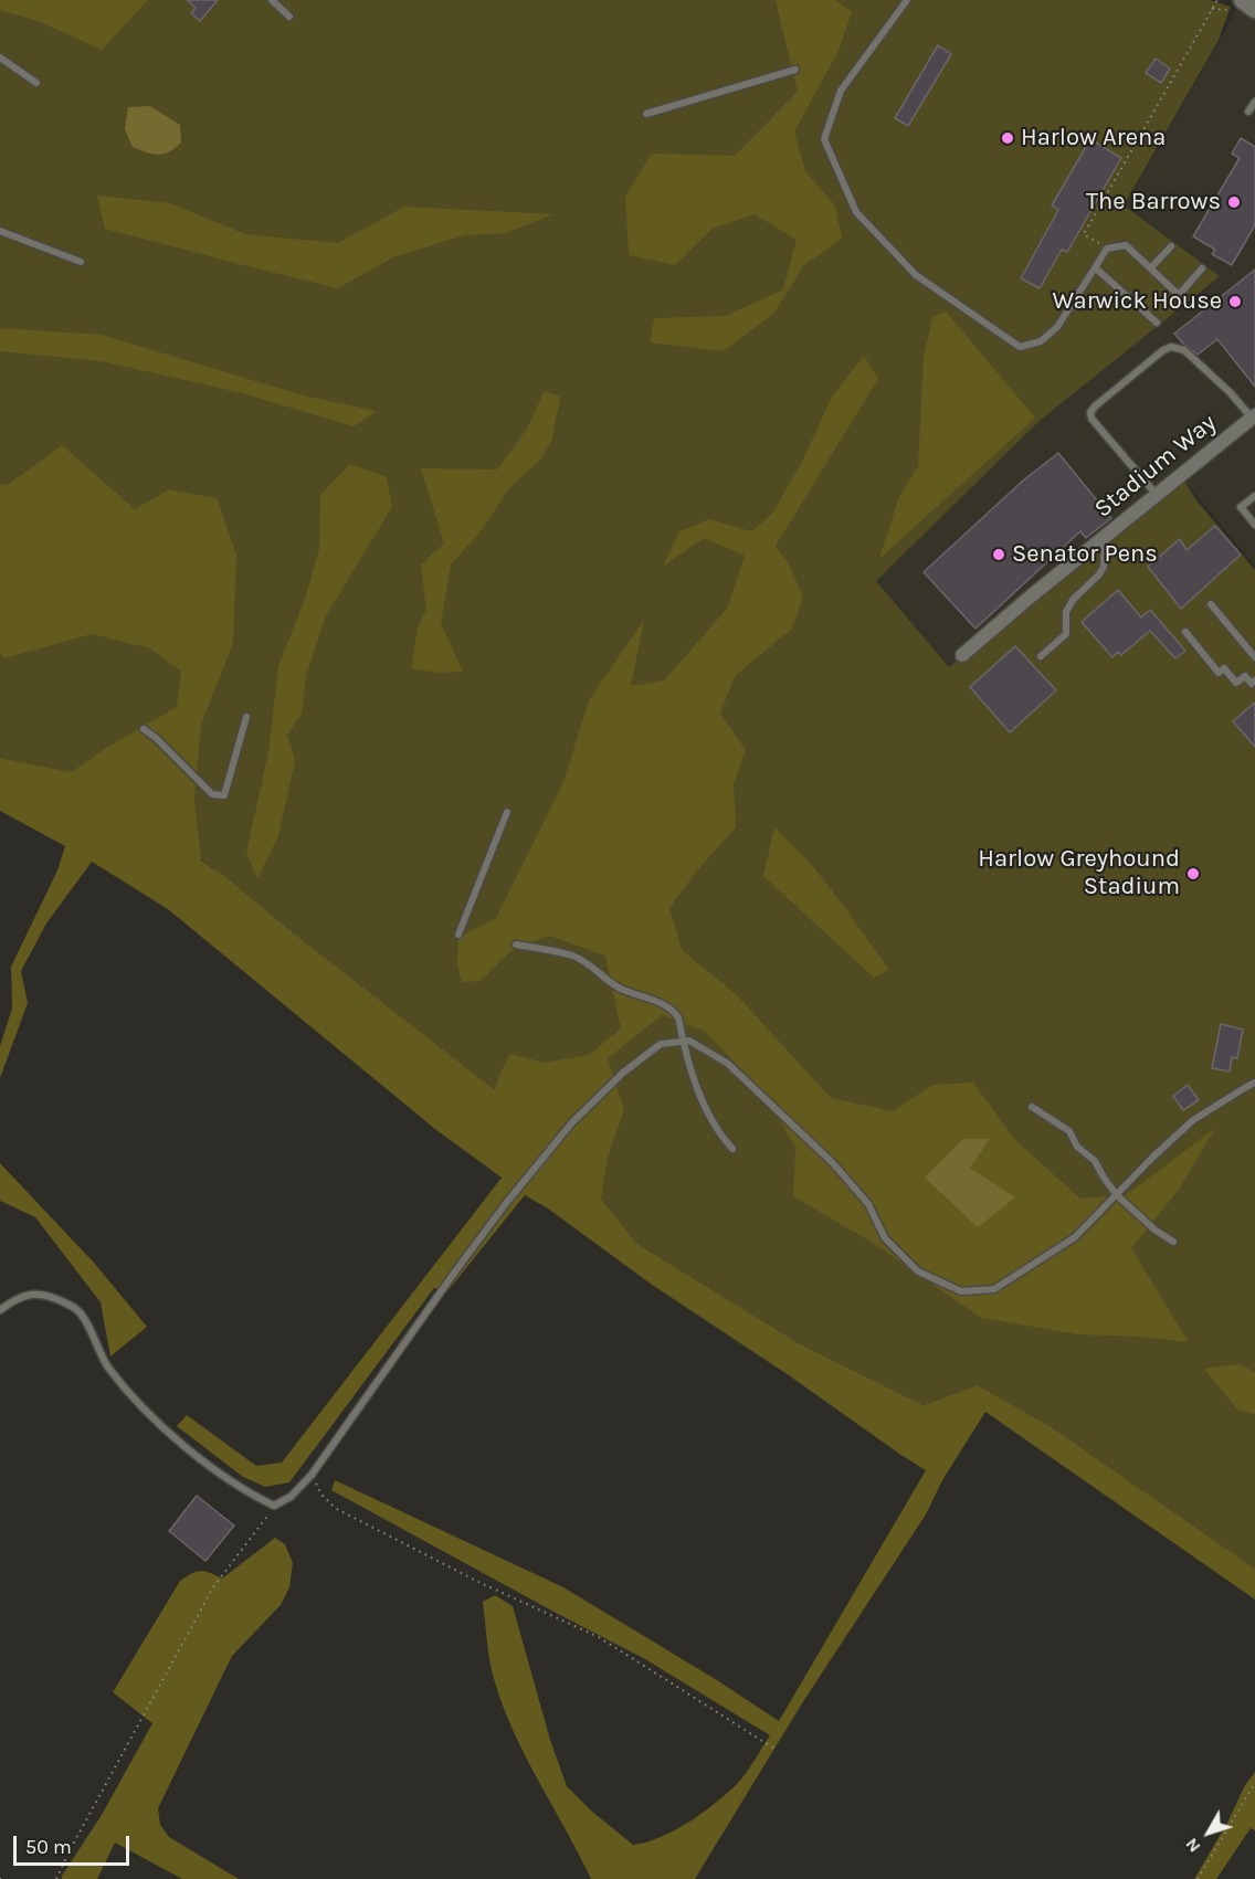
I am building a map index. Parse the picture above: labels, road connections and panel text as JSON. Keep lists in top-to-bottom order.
{
  "streets": {
    "street": ["Stadium Way"]
  },
  "places": [
    "Harlow Arena",
    "The Barrows",
    "Warwick House",
    "Senator Pens",
    "Harlow Greyhound Stadium"
  ],
  "scale_bar": "50 m",
  "north": "bottom left"
}
